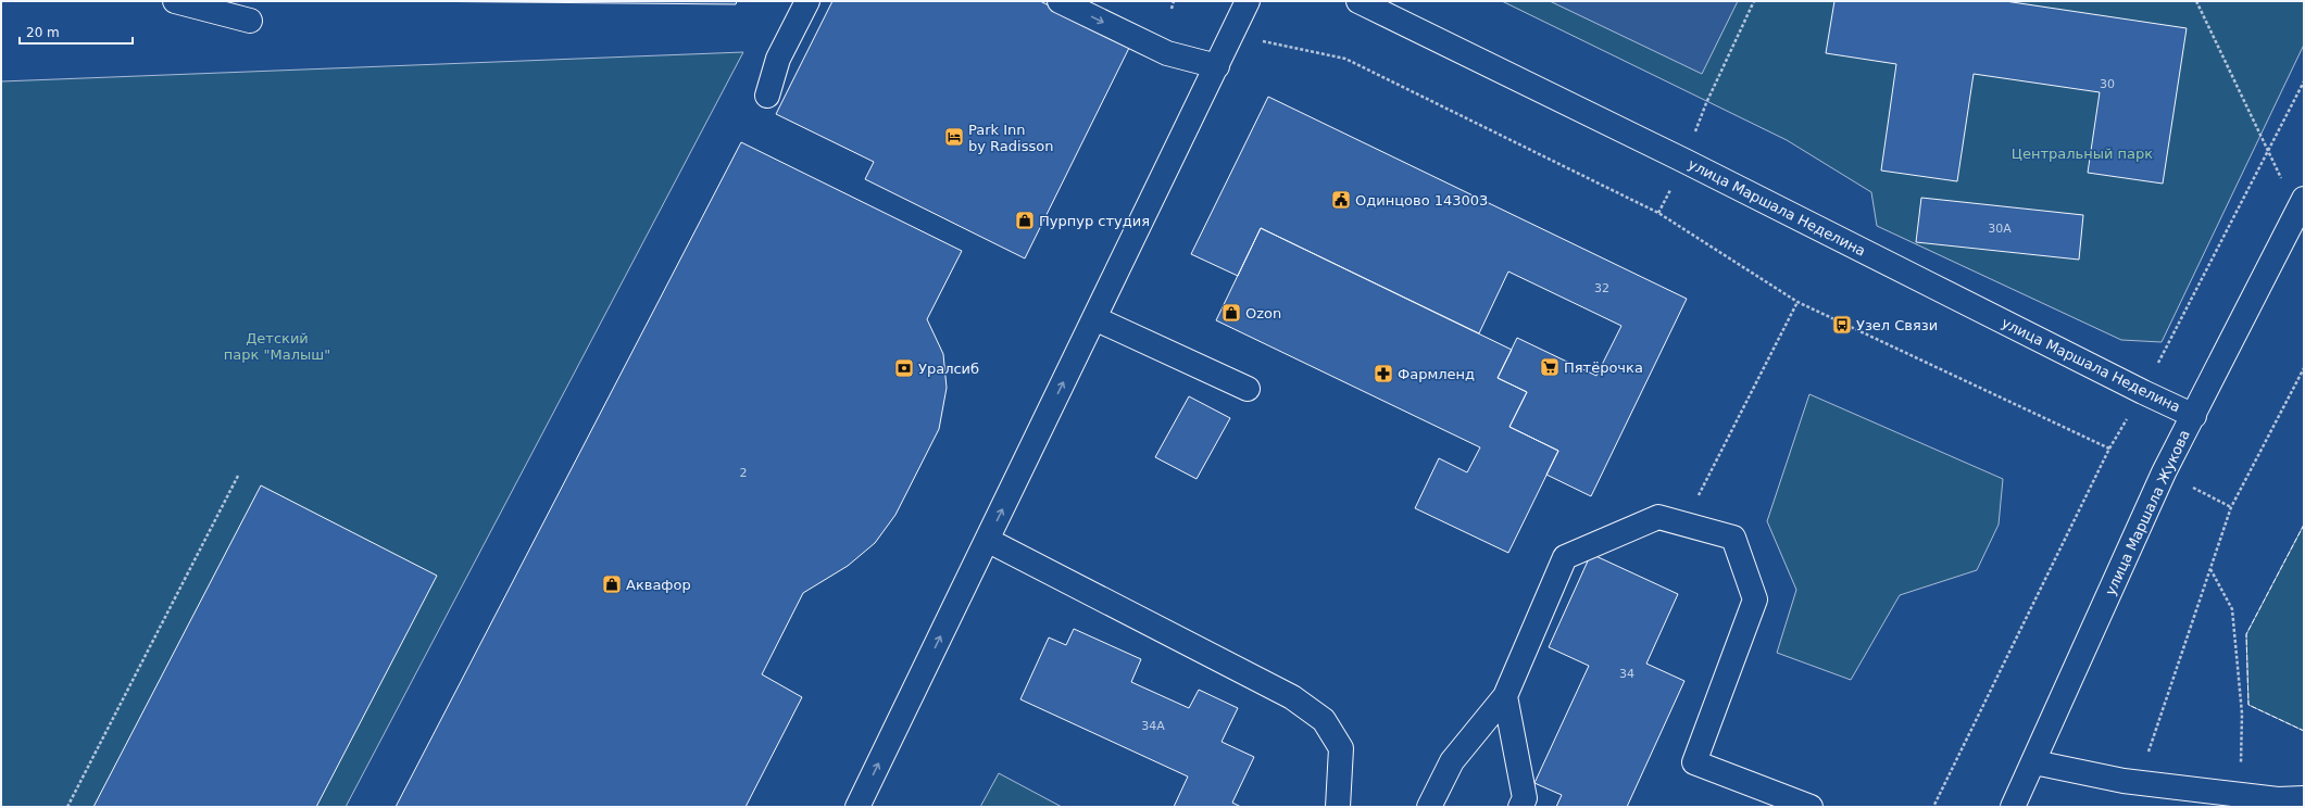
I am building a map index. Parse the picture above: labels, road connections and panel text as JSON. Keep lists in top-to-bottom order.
{
  "streets": {
    "street": ["улица Маршала Неделина", "улица Маршала Жукова"]
  },
  "crossings": [
    ["улица Маршала Неделина", "улица Маршала Жукова"]
  ],
  "parks": ["Центральный парк", "Детский парк \"Малыш\""],
  "places": {
    "hotel": ["Park Inn by Radisson"],
    "public building": ["Одинцово 143003"],
    "shop": ["Пурпур студия", "Ozon", "Аквафор"],
    "bus stop": ["Узел Связи"],
    "supermarket": ["Пятёрочка"],
    "bank": ["Уралсиб"],
    "pharmacy": ["Фармленд"]
  },
  "house_numbers": [
    "30",
    "30А",
    "32",
    "2",
    "34",
    "34А"
  ],
  "scale_bar": "20 m"
}
